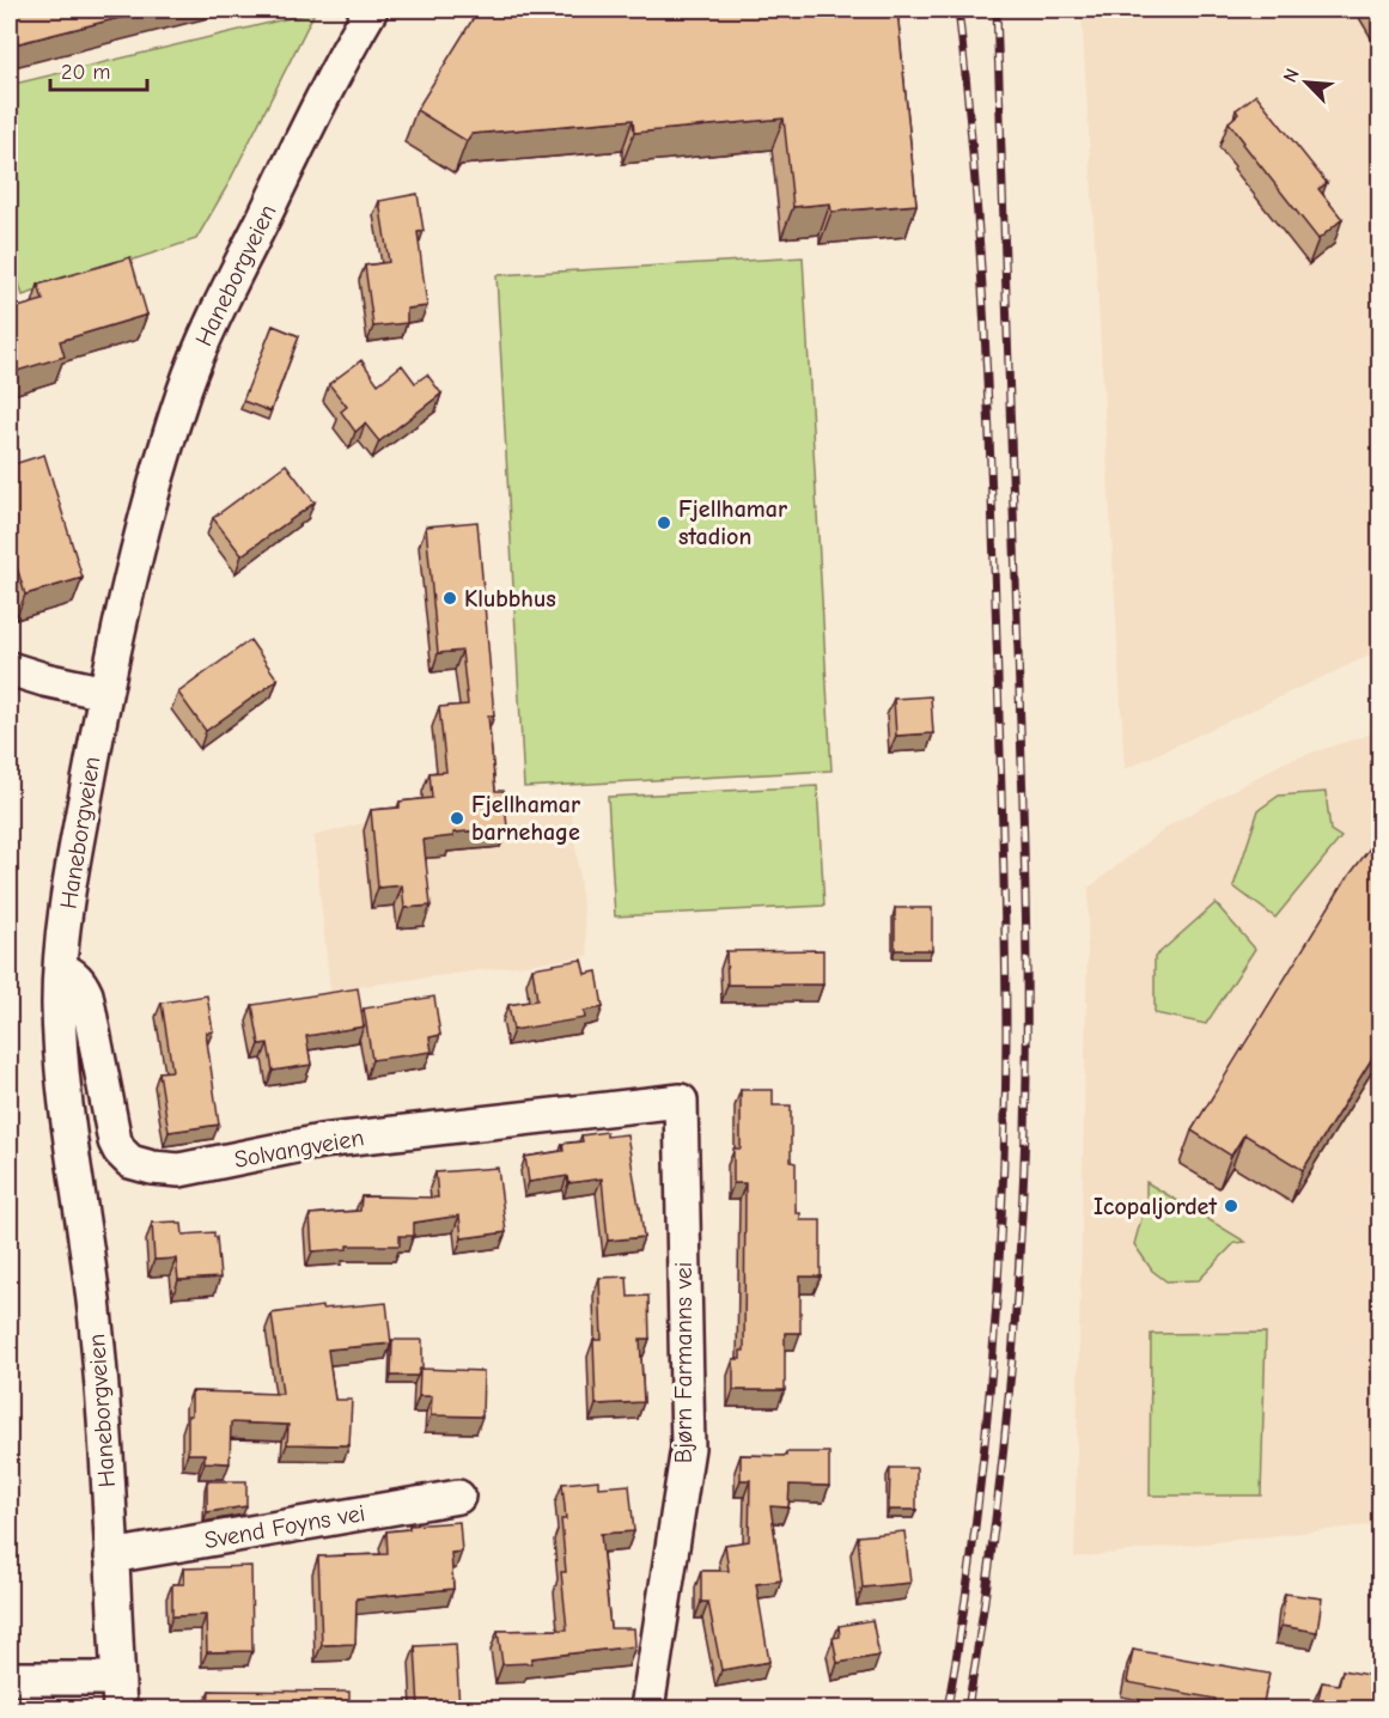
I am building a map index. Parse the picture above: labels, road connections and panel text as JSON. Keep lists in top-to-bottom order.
{
  "streets": {
    "street": [
      "Haneborgveien",
      "Solvangveien",
      "Bjørn Farmanns vei",
      "Svend Foyns vei"
    ]
  },
  "crossings": [
    ["Haneborgveien", "Solvangveien"],
    ["Haneborgveien", "Svend Foyns vei"],
    ["Solvangveien", "Bjørn Farmanns vei"]
  ],
  "places": [
    "Fjellhamar stadion",
    "Klubbhus",
    "Fjellhamar barnehage",
    "Icopaljordet"
  ],
  "scale_bar": "20 m",
  "north": "top left"
}
